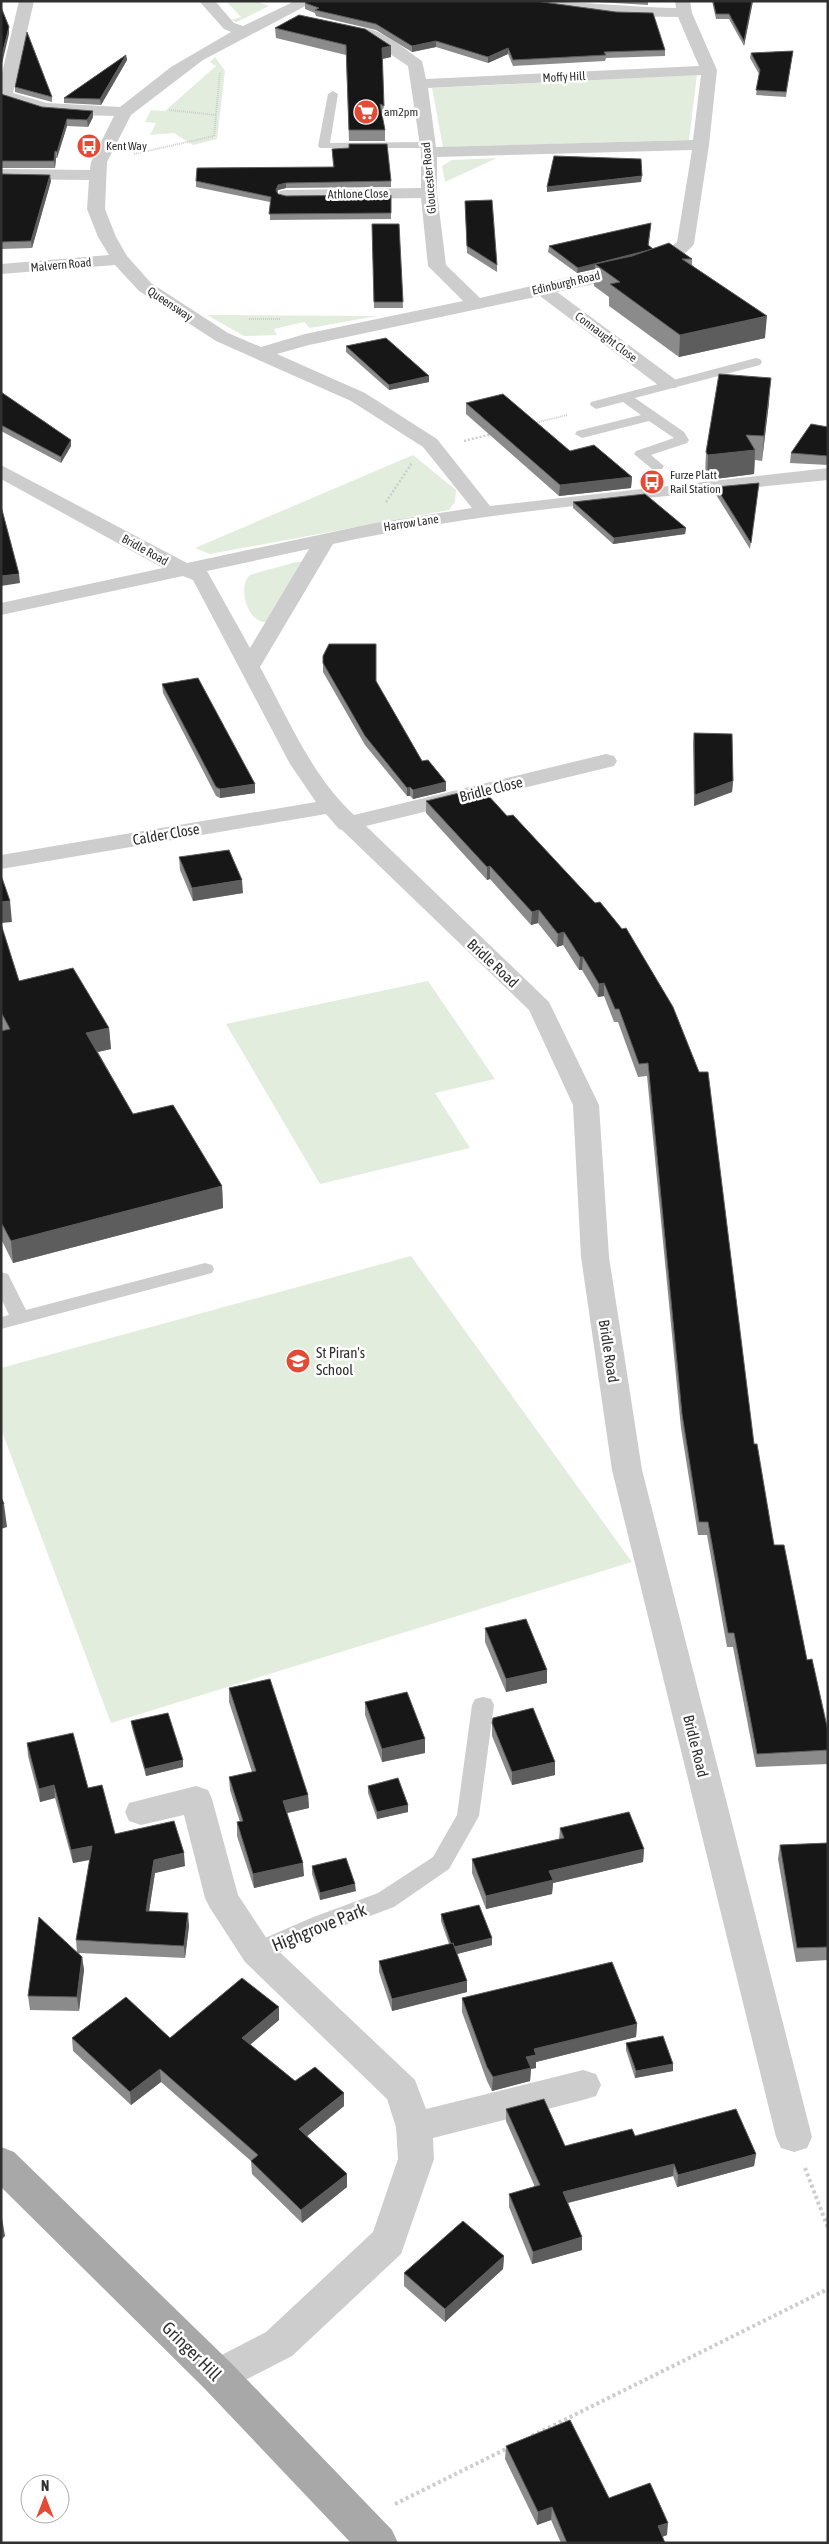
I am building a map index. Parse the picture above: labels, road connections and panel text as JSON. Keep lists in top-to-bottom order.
{
  "streets": {
    "main road": ["Gringer Hill"],
    "street": [
      "Moffy Hill",
      "Gloucester Road",
      "Athlone Close",
      "Malvern Road",
      "Edinburgh Road",
      "Queensway",
      "Connaught Close",
      "Harrow Lane",
      "Bridle Road",
      "Bridle Close",
      "Calder Close",
      "Highgrove Park"
    ]
  },
  "crossings": [
    ["Moffy Hill", "Gloucester Road"],
    ["Moffy Hill", "Edinburgh Road"],
    ["Gloucester Road", "Athlone Close"],
    ["Gloucester Road", "Edinburgh Road"],
    ["Malvern Road", "Queensway"],
    ["Edinburgh Road", "Queensway"],
    ["Edinburgh Road", "Connaught Close"],
    ["Queensway", "Harrow Lane"],
    ["Harrow Lane", "Bridle Road"],
    ["Bridle Road", "Bridle Close"],
    ["Bridle Road", "Calder Close"],
    ["Highgrove Park", "Gringer Hill"]
  ],
  "places": {
    "supermarket": ["am2pm"],
    "bus stop": ["Kent Way", "Furze Platt Rail Station"],
    "school or university": ["St Piran's School"]
  },
  "north": "top"
}
